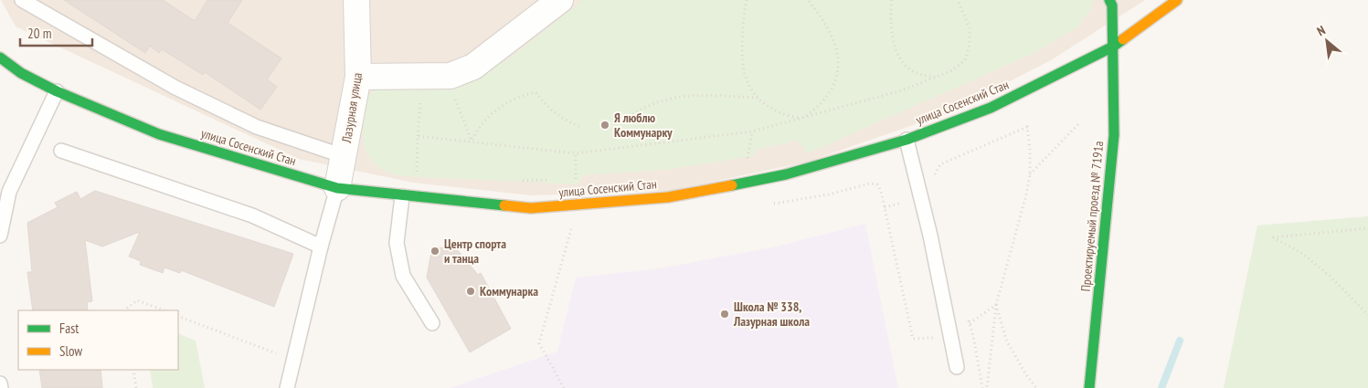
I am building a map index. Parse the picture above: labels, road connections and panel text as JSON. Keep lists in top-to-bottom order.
{
  "streets": {
    "street": ["улица Сосенский Стан", "Лазурная улица", "Проектируемый проезд № 7191а"]
  },
  "crossings": [
    ["улица Сосенский Стан", "Лазурная улица"],
    ["улица Сосенский Стан", "Проектируемый проезд № 7191а"]
  ],
  "places": [
    "Я люблю Коммунарку",
    "Центр спорта и танца",
    "Коммунарка",
    "Школа № 338, Лазурная школа"
  ],
  "legend": ["Fast", "Slow"],
  "scale_bar": "20 m",
  "north": "top left"
}
